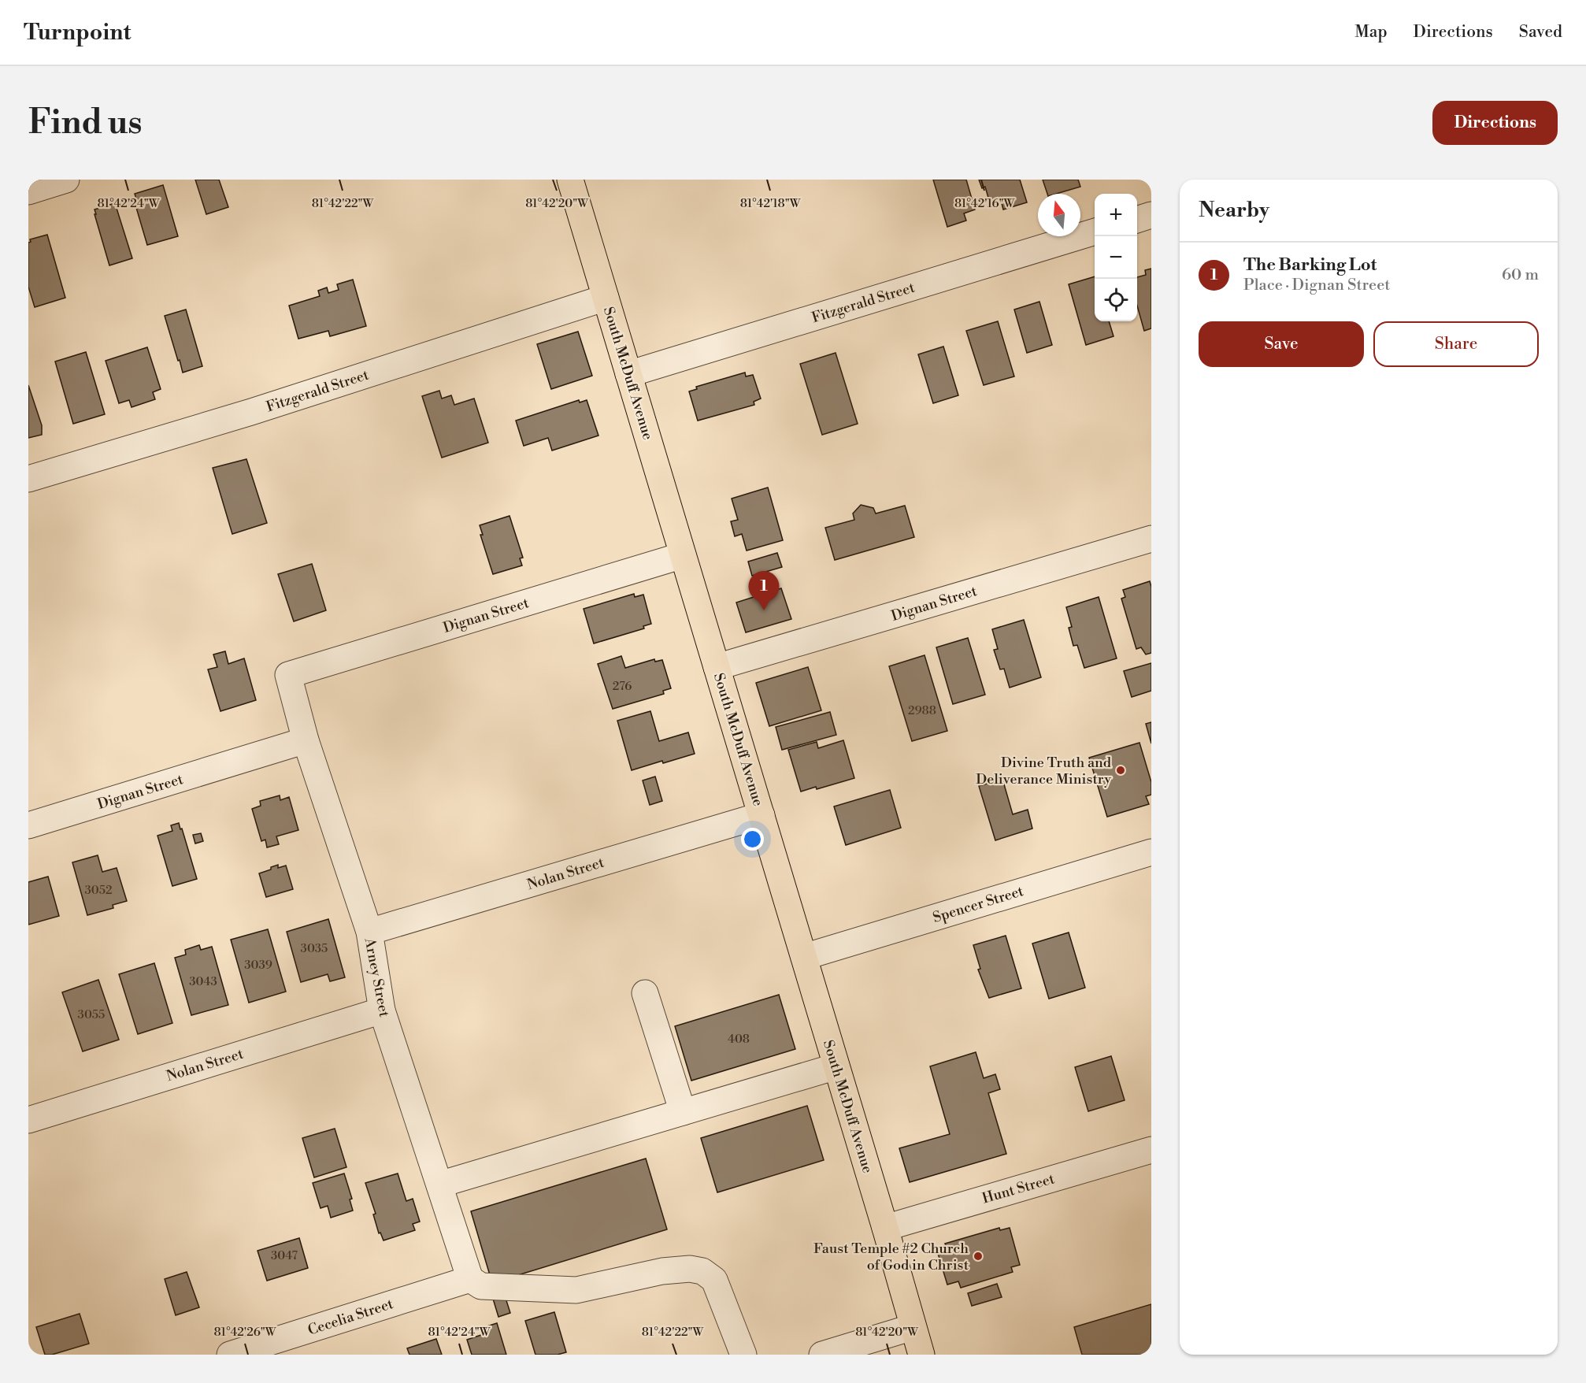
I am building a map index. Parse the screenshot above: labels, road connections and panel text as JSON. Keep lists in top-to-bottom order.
{
  "streets": {
    "main road": ["South McDuff Avenue"],
    "street": [
      "Fitzgerald Street",
      "Dignan Street",
      "Nolan Street",
      "Spencer Street",
      "Arney Street",
      "Hunt Street",
      "Cecelia Street"
    ]
  },
  "crossings": [
    ["Fitzgerald Street", "South McDuff Avenue"],
    ["South McDuff Avenue", "Dignan Street"],
    ["South McDuff Avenue", "Nolan Street"],
    ["South McDuff Avenue", "Spencer Street"],
    ["South McDuff Avenue", "Hunt Street"],
    ["Dignan Street", "Arney Street"],
    ["Nolan Street", "Arney Street"],
    ["Arney Street", "Cecelia Street"]
  ],
  "places": ["Divine Truth and Deliverance Ministry", "Faust Temple #2 Church of God in Christ"],
  "house_numbers": [
    "276",
    "2988",
    "3052",
    "3035",
    "3039",
    "3043",
    "3055",
    "408",
    "3047"
  ],
  "north": "top",
  "page": {
    "header": "Turnpoint",
    "nav": ["Map", "Directions", "Saved"],
    "buttons": [
      "Directions",
      ["Save", "Share"]
    ],
    "title": "Find us",
    "heading": "Nearby",
    "map_buttons": ["+", "−"],
    "list": [
      {
        "mark": "1",
        "name": "The Barking Lot",
        "note": "Place · Dignan Street",
        "value": "60 m"
      }
    ],
    "pins": "1"
  },
  "coordinates": [
    "81°42'24\"W",
    "81°42'22\"W",
    "81°42'20\"W",
    "81°42'18\"W",
    "81°42'16\"W",
    "81°42'26\"W"
  ]
}
